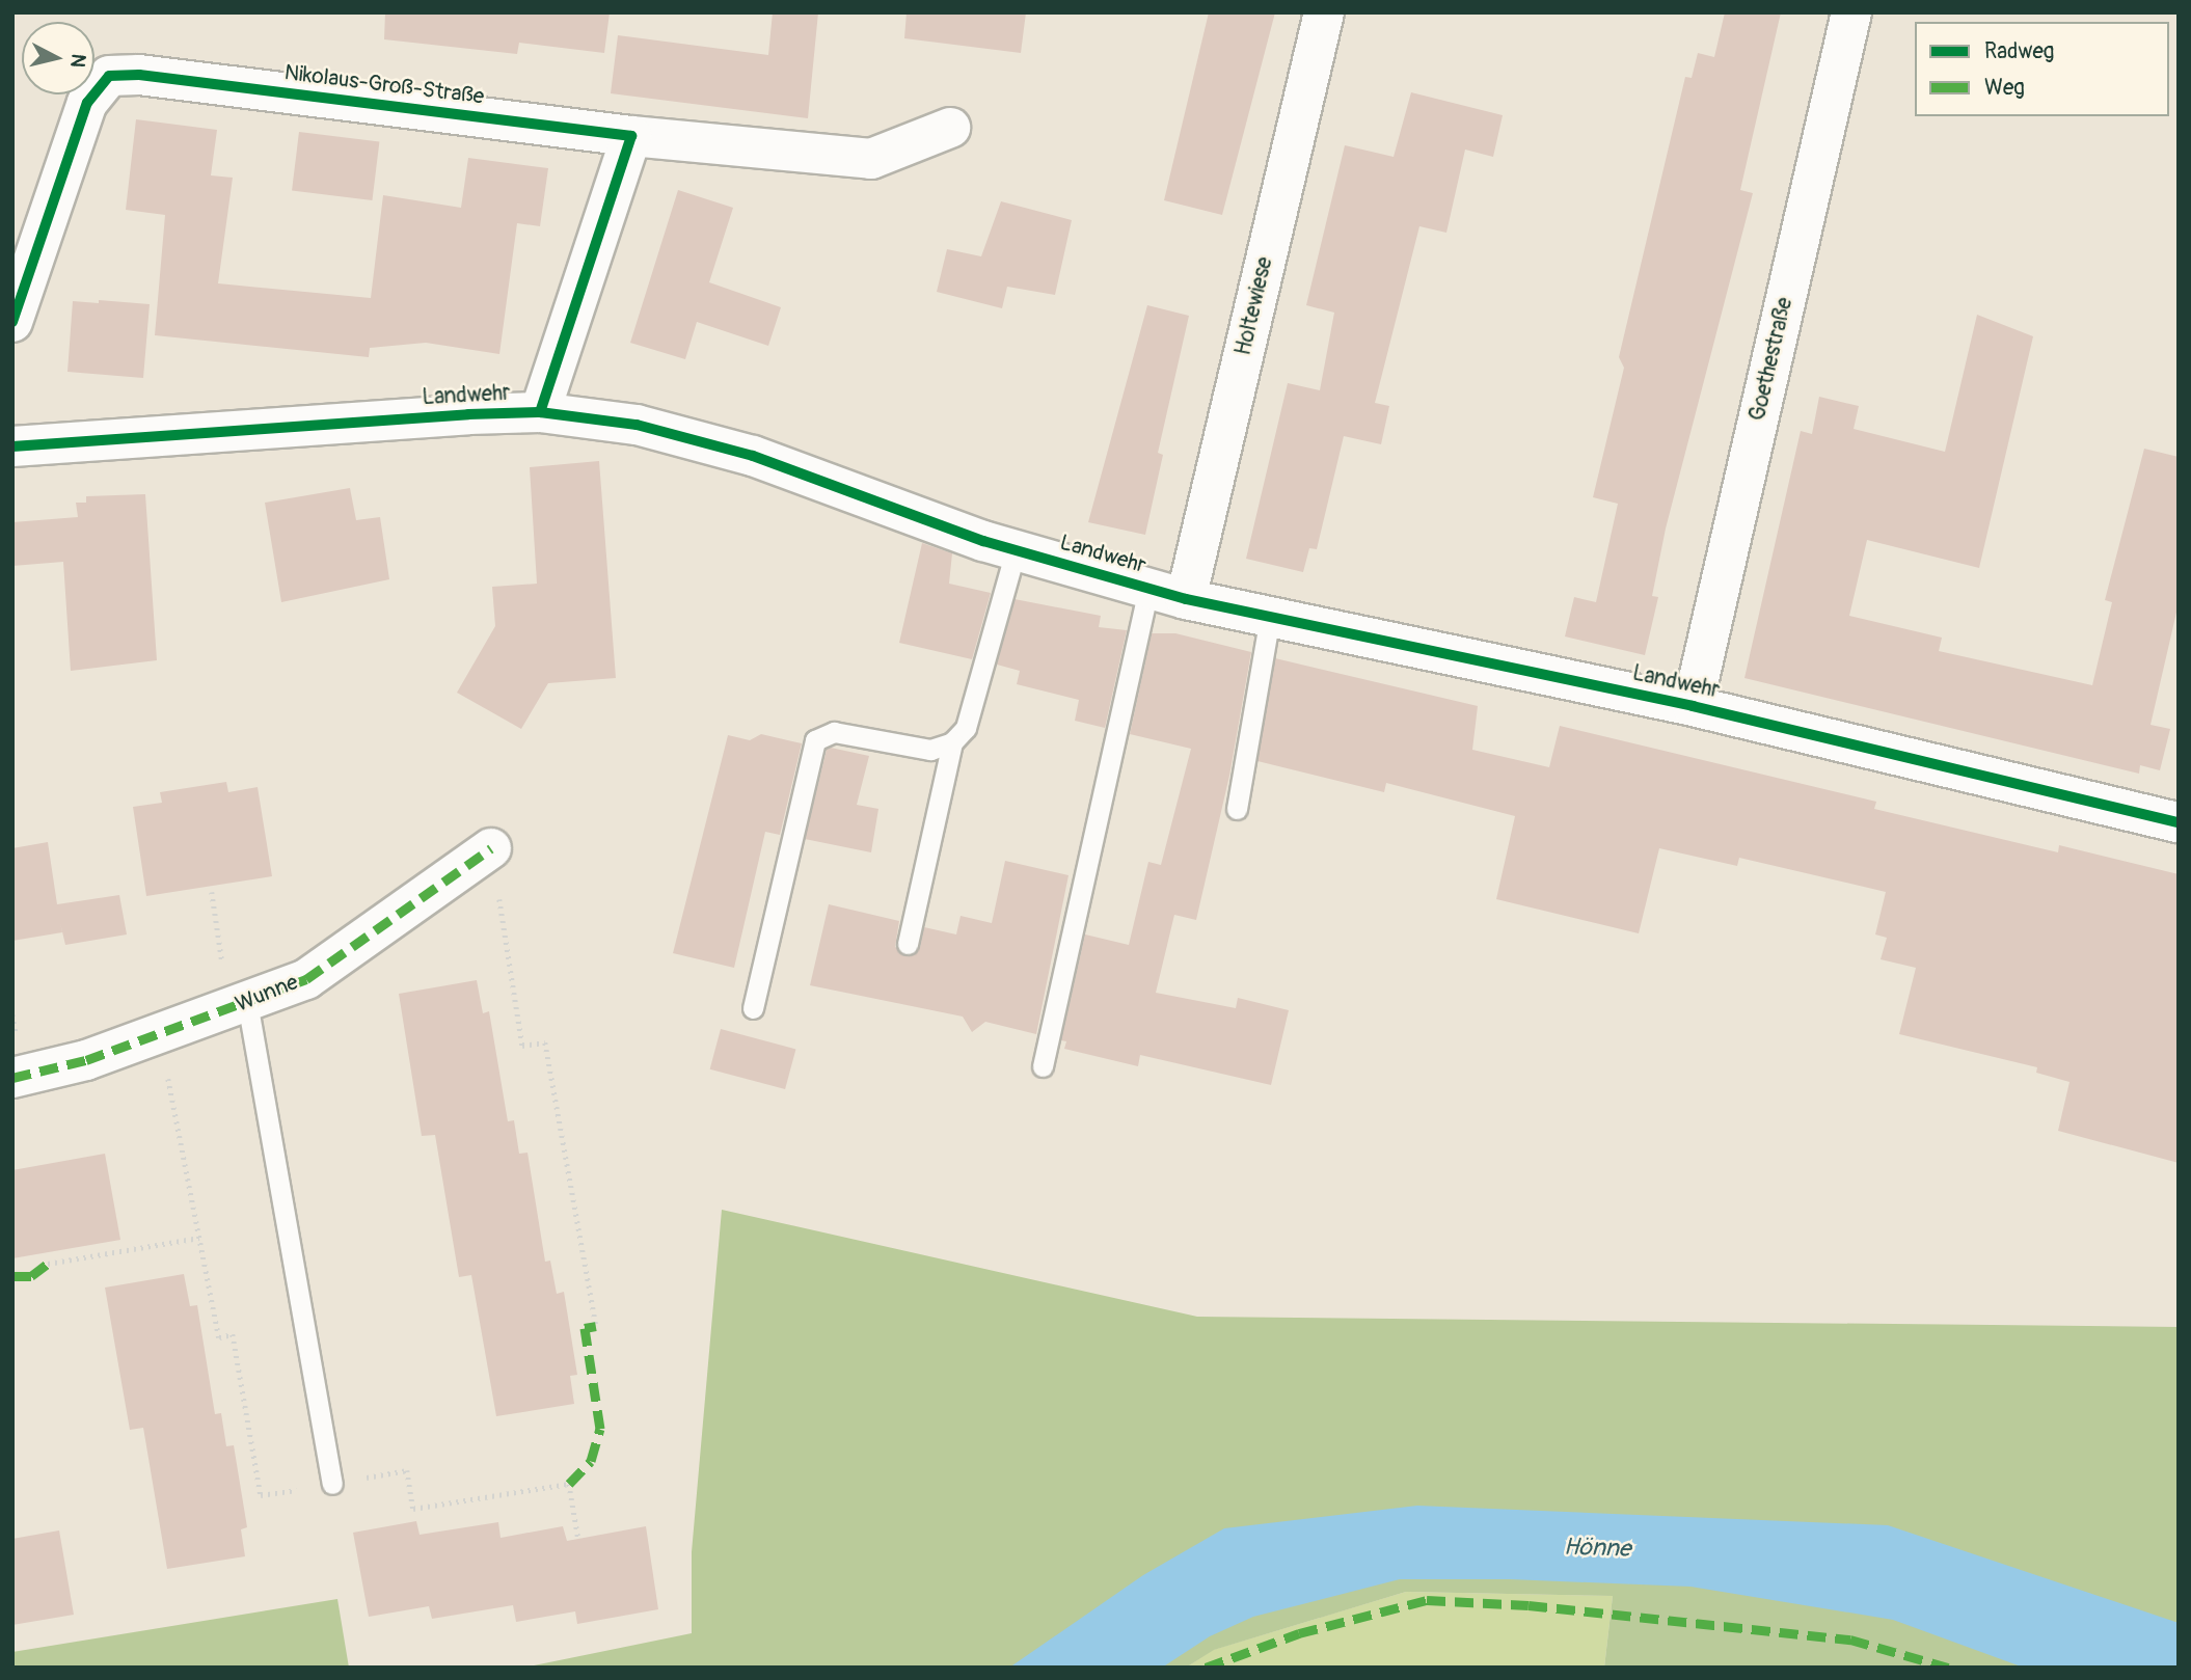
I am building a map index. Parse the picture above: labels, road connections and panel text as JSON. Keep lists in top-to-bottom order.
{
  "streets": {
    "street": [
      "Nikolaus-Groß-Straße",
      "Holtewiese",
      "Goethestraße",
      "Landwehr",
      "Wunne"
    ]
  },
  "crossings": [
    ["Holtewiese", "Landwehr"],
    ["Goethestraße", "Landwehr"]
  ],
  "water": ["Hönne"],
  "legend": ["Radweg", "Weg"],
  "north": "right"
}
